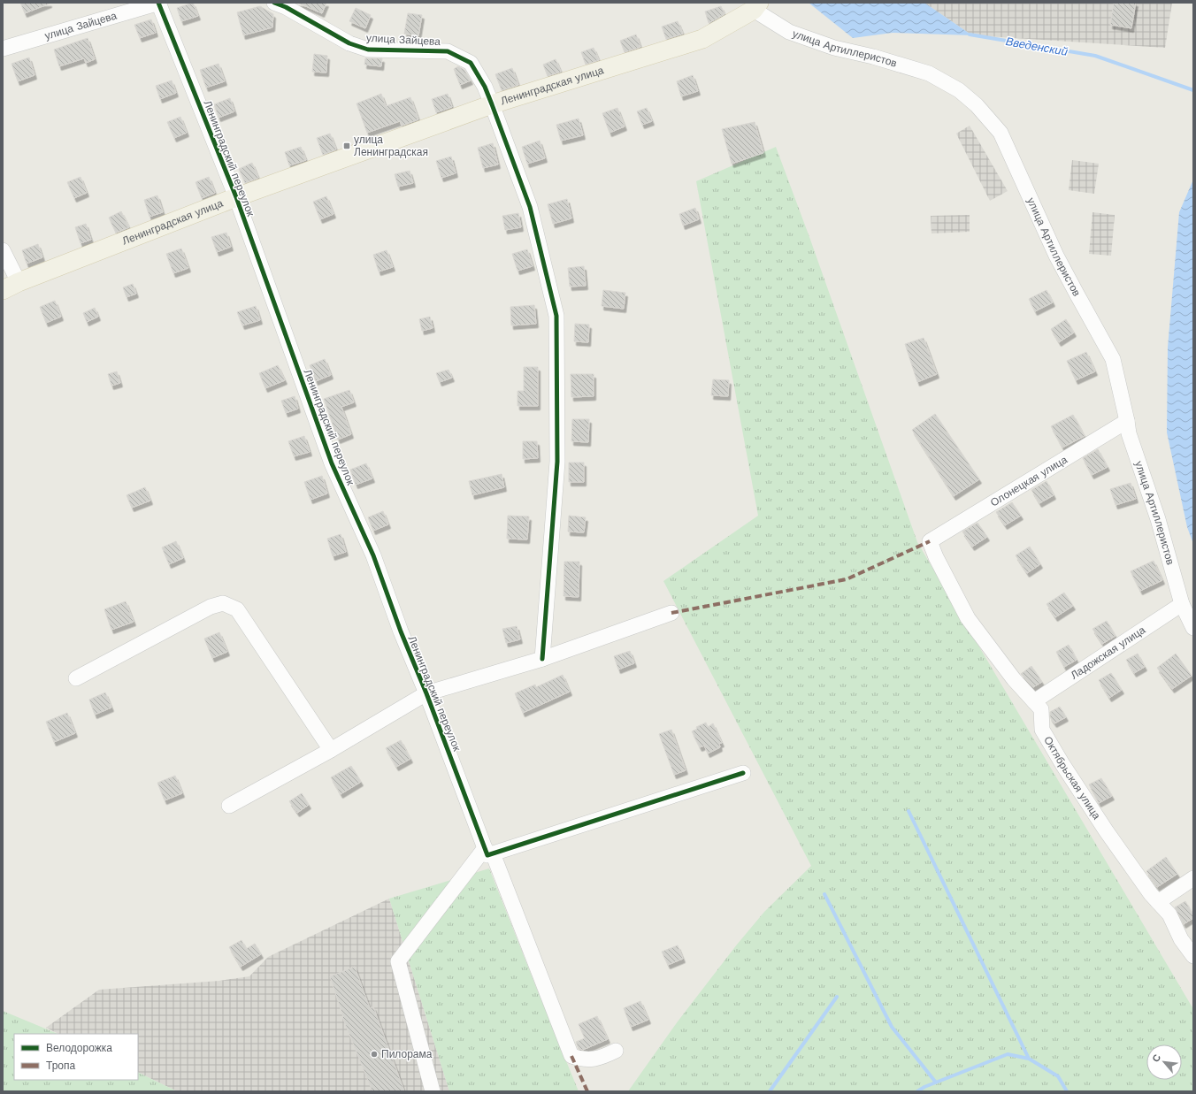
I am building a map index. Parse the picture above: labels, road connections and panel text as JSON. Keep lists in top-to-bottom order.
{
  "streets": {
    "main road": ["Ленинградская улица"],
    "street": [
      "улица Зайцева",
      "улица Артиллеристов",
      "Ленинградский переулок",
      "Олонецкая улица",
      "Ладожская улица",
      "Октябрьская улица"
    ]
  },
  "crossings": [
    ["улица Зайцева", "Ленинградская улица"],
    ["улица Зайцева", "Ленинградский переулок"],
    ["улица Артиллеристов", "Ленинградская улица"],
    ["улица Артиллеристов", "Олонецкая улица"],
    ["улица Артиллеристов", "Ладожская улица"],
    ["Ленинградская улица", "Ленинградский переулок"],
    ["Олонецкая улица", "Октябрьская улица"],
    ["Ладожская улица", "Октябрьская улица"]
  ],
  "water": ["Введенский"],
  "places": {
    "transit": ["улица Ленинградская"],
    "other": ["Пилорама"]
  },
  "legend": ["Велодорожка", "Тропа"],
  "north": "top left"
}
